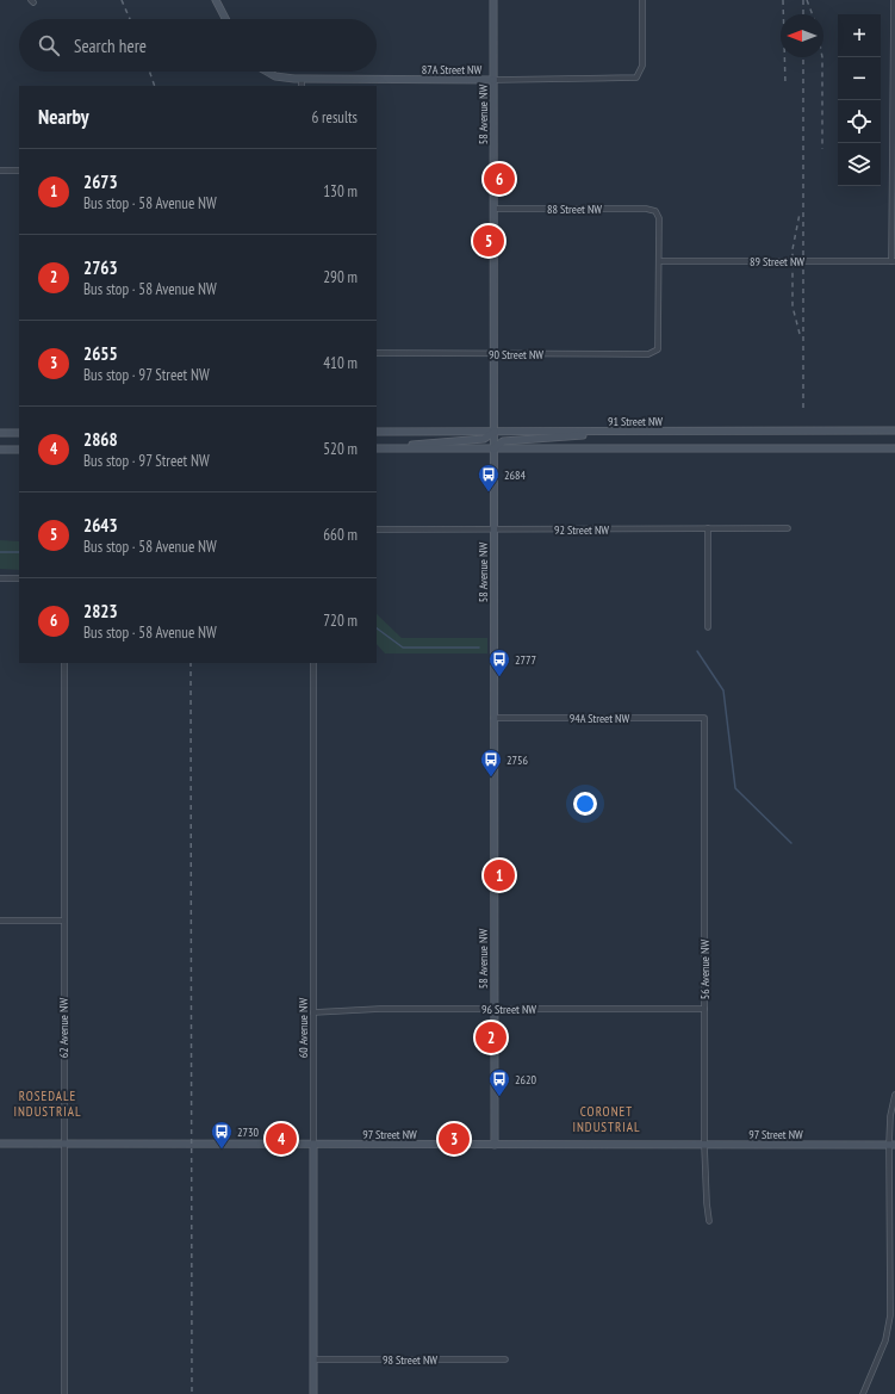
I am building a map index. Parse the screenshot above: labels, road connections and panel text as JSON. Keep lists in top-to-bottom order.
{
  "streets": {
    "street": [
      "87A Street NW",
      "58 Avenue NW",
      "88 Street NW",
      "89 Street NW",
      "90 Street NW",
      "91 Street NW",
      "92 Street NW",
      "94A Street NW",
      "56 Avenue NW",
      "96 Street NW",
      "62 Avenue NW",
      "60 Avenue NW",
      "97 Street NW",
      "98 Street NW"
    ]
  },
  "crossings": [
    ["87A Street NW", "58 Avenue NW"],
    ["58 Avenue NW", "88 Street NW"],
    ["58 Avenue NW", "90 Street NW"],
    ["58 Avenue NW", "91 Street NW"],
    ["58 Avenue NW", "92 Street NW"],
    ["58 Avenue NW", "94A Street NW"],
    ["58 Avenue NW", "96 Street NW"],
    ["58 Avenue NW", "97 Street NW"],
    ["88 Street NW", "89 Street NW"],
    ["88 Street NW", "90 Street NW"],
    ["89 Street NW", "90 Street NW"],
    ["94A Street NW", "56 Avenue NW"],
    ["56 Avenue NW", "96 Street NW"],
    ["56 Avenue NW", "97 Street NW"],
    ["96 Street NW", "60 Avenue NW"],
    ["62 Avenue NW", "97 Street NW"],
    ["60 Avenue NW", "97 Street NW"],
    ["60 Avenue NW", "98 Street NW"]
  ],
  "districts": ["ROSEDALE INDUSTRIAL", "CORONET INDUSTRIAL"],
  "places": {
    "bus stop": [
      "2684",
      "2777",
      "2756",
      "2620",
      "2730"
    ]
  },
  "north": "left",
  "page": {
    "map_buttons": ["+", "−"],
    "search": "Search here",
    "heading": ["Nearby", "6 results"],
    "list": [
      {
        "mark": "1",
        "name": "2673",
        "note": "Bus stop · 58 Avenue NW",
        "value": "130 m"
      },
      {
        "mark": "2",
        "name": "2763",
        "note": "Bus stop · 58 Avenue NW",
        "value": "290 m"
      },
      {
        "mark": "3",
        "name": "2655",
        "note": "Bus stop · 97 Street NW",
        "value": "410 m"
      },
      {
        "mark": "4",
        "name": "2868",
        "note": "Bus stop · 97 Street NW",
        "value": "520 m"
      },
      {
        "mark": "5",
        "name": "2643",
        "note": "Bus stop · 58 Avenue NW",
        "value": "660 m"
      },
      {
        "mark": "6",
        "name": "2823",
        "note": "Bus stop · 58 Avenue NW",
        "value": "720 m"
      }
    ],
    "pins": [
      "6",
      "5",
      "1",
      "2",
      "3",
      "4"
    ]
  }
}
